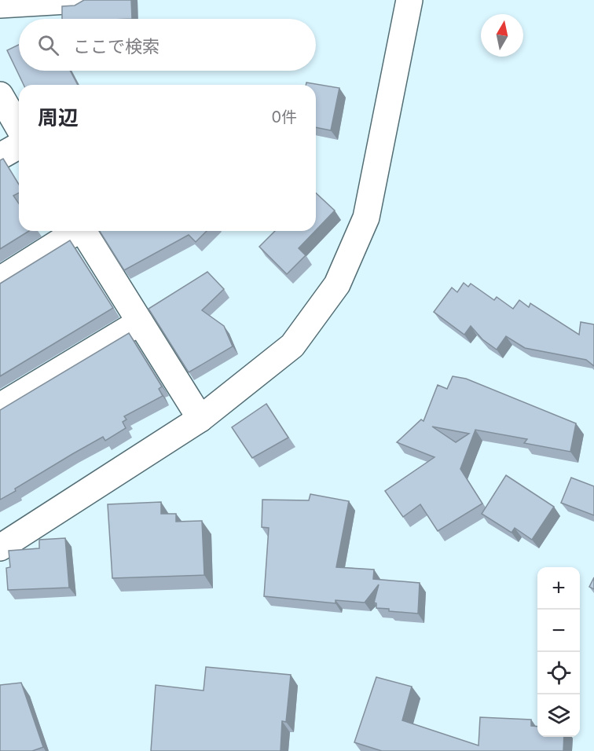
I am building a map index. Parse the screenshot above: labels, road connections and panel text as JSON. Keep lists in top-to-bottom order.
{
  "north": "top",
  "page": {
    "search": "ここで検索",
    "heading": ["周辺", "0件"],
    "map_buttons": ["+", "−"]
  }
}
